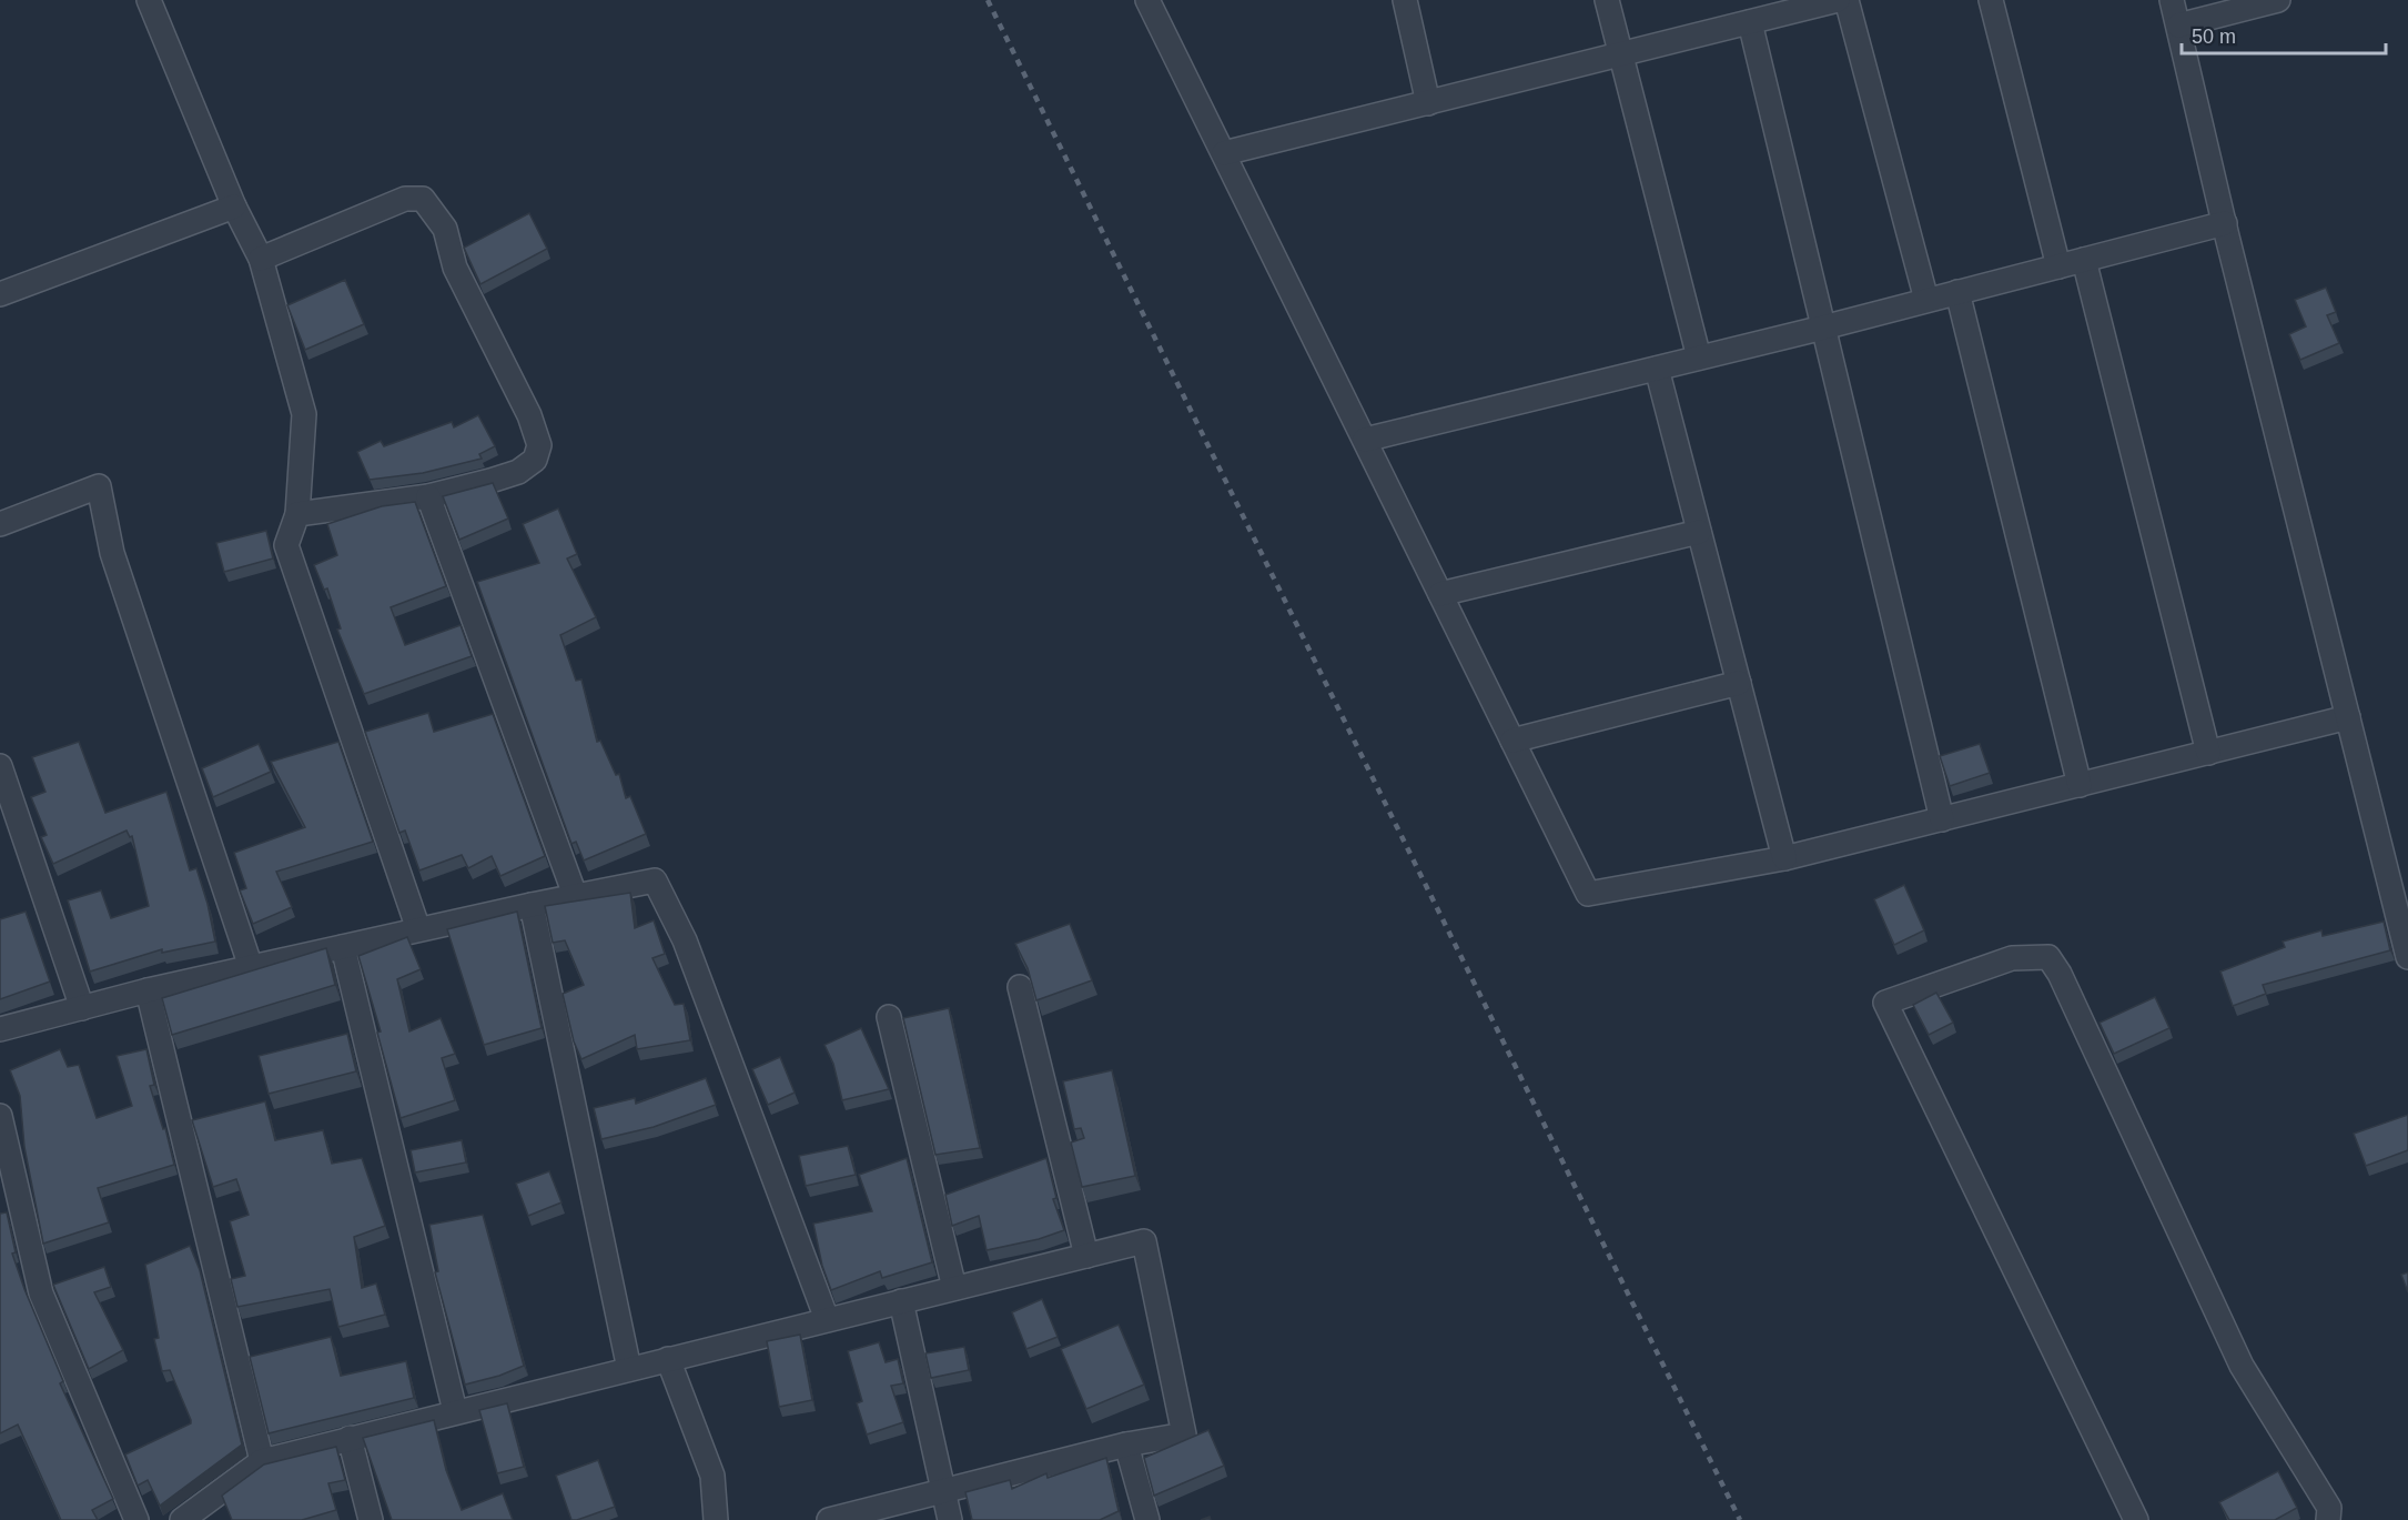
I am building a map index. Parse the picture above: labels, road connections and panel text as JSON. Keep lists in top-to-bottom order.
{
  "scale_bar": "50 m"
}
